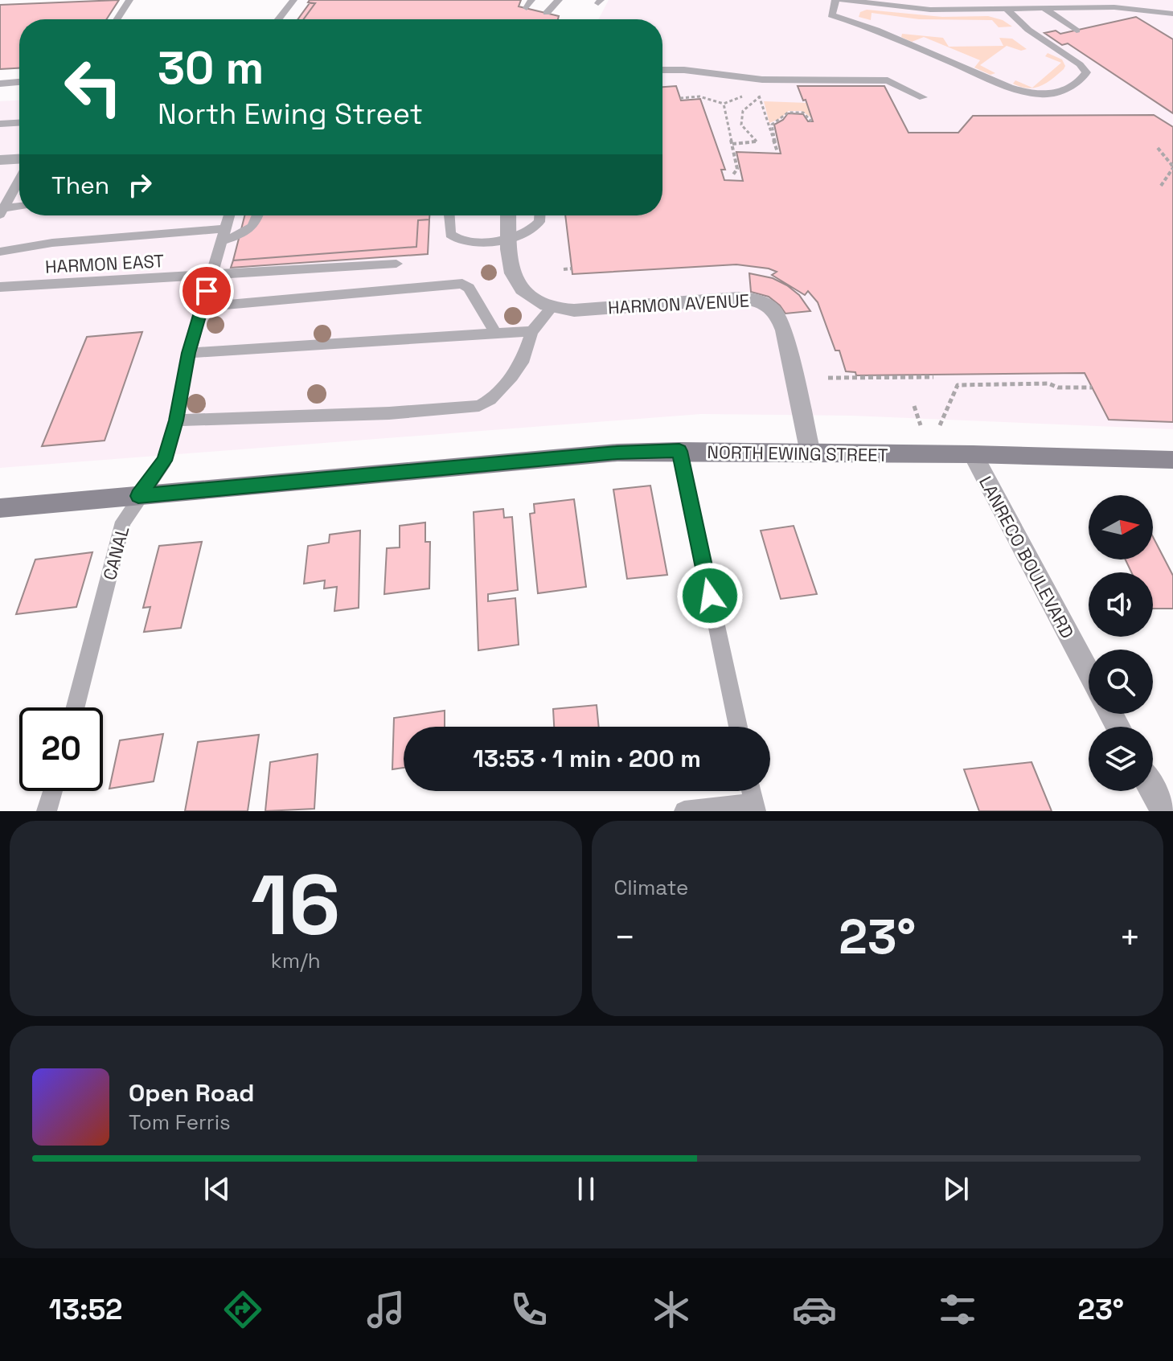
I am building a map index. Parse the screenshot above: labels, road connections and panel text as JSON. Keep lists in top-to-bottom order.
{
  "streets": {
    "street": ["HARMON AVENUE", "NORTH EWING STREET", "LANRECO BOULEVARD"],
    "lane": ["HARMON EAST", "CANAL"]
  },
  "crossings": [
    ["HARMON EAST", "CANAL"],
    ["HARMON AVENUE", "NORTH EWING STREET"],
    ["NORTH EWING STREET", "CANAL"],
    ["NORTH EWING STREET", "LANRECO BOULEVARD"]
  ],
  "north": "right",
  "page": {
    "turn": ["30 m", "North Ewing Street"],
    "then": "Then",
    "limit": "20",
    "trip": "13:53 · 1 min · 200 m",
    "tile": [
      ["16", "km/h"],
      "Climate"
    ],
    "heat": ["−", "23°", "+"],
    "song": ["Open Road", "Tom Ferris"],
    "tabs": ["13:52", "23°"]
  }
}
